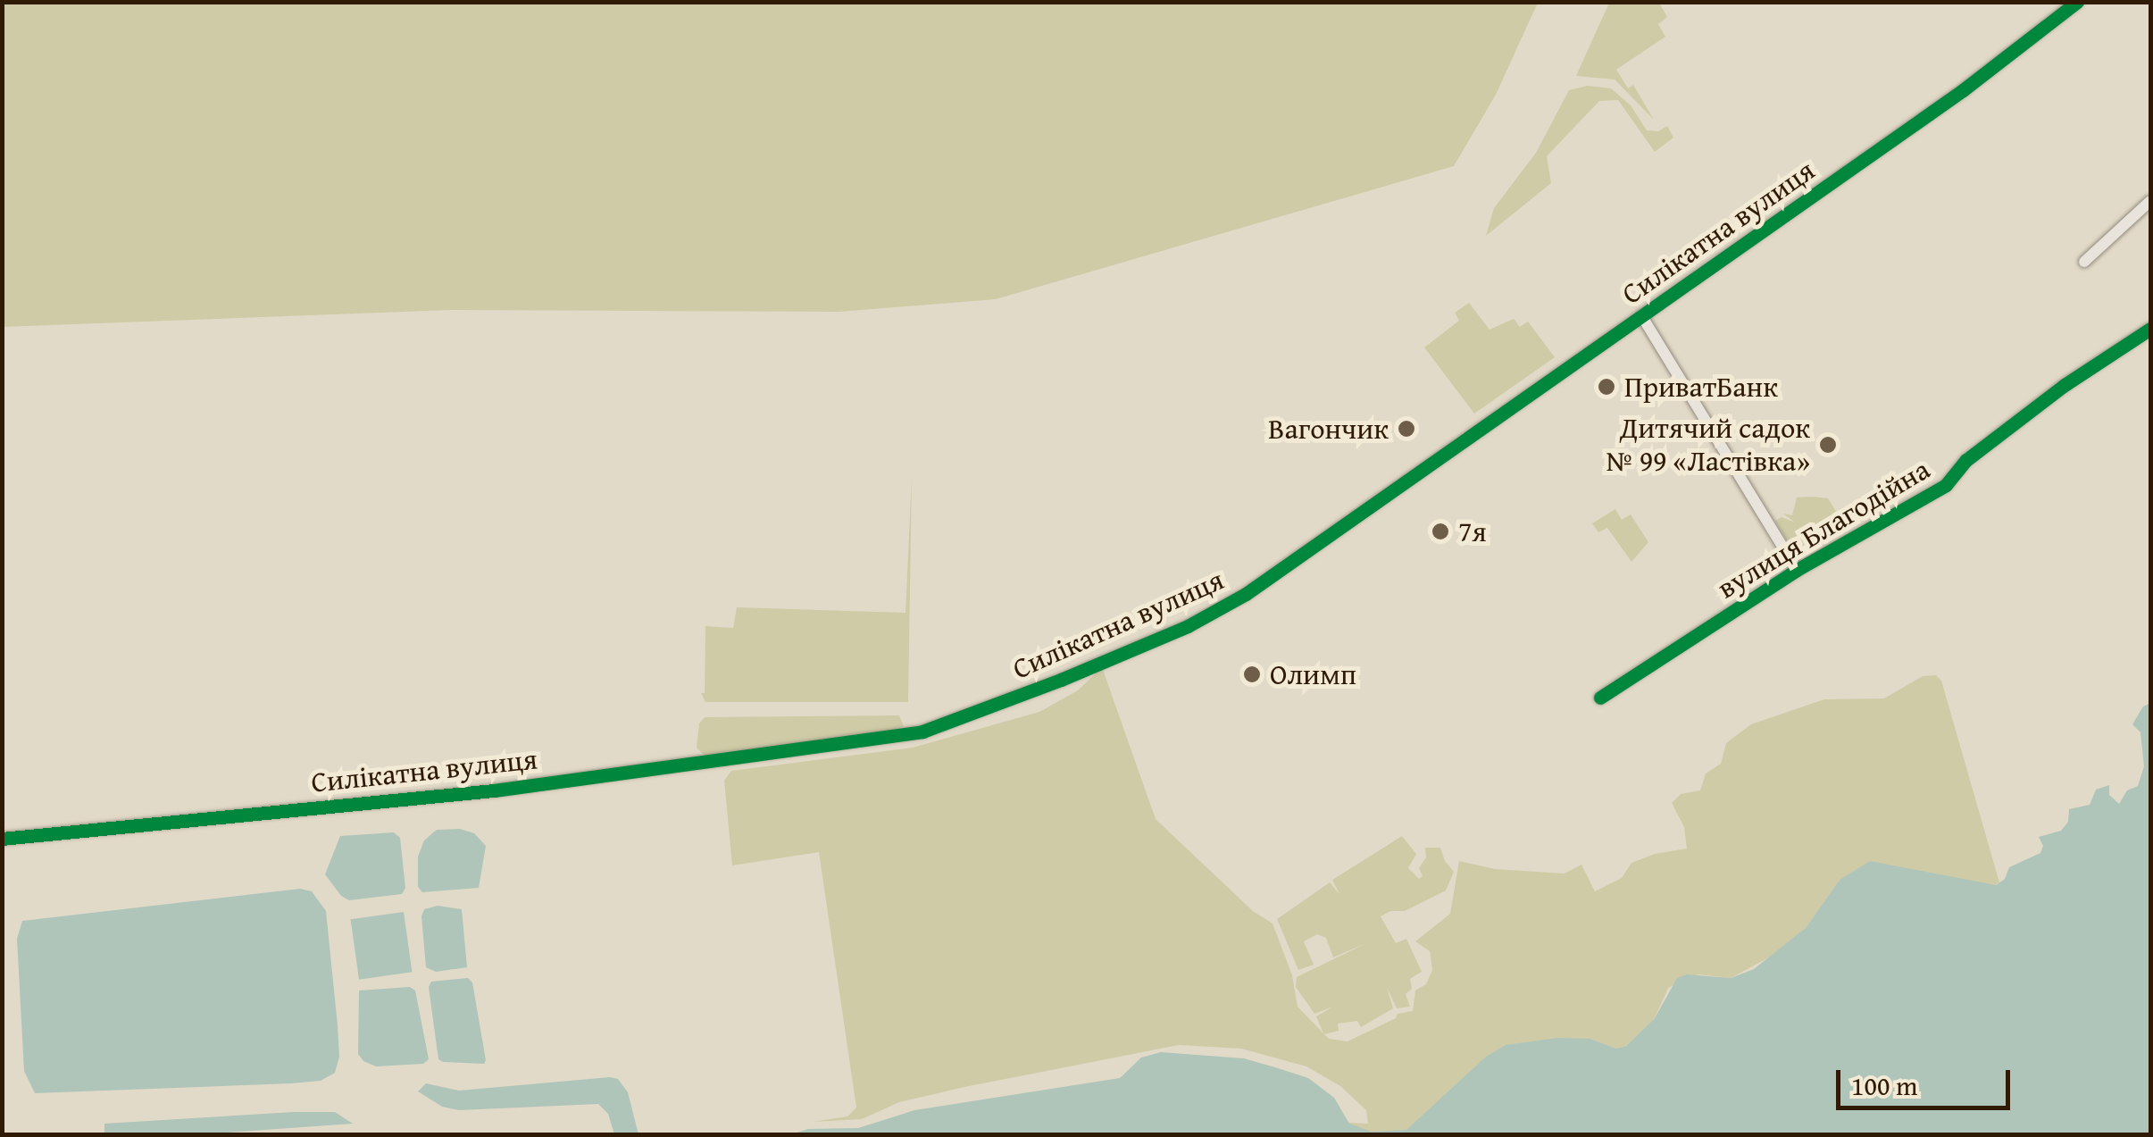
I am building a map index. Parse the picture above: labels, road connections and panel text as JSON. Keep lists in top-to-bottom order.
{
  "streets": {
    "street": ["Силікатна вулиця", "вулиця Благодійна"]
  },
  "places": [
    "ПриватБанк",
    "Вагончик",
    "Дитячий садок № 99 «Ластівка»",
    "7я",
    "Олимп"
  ],
  "scale_bar": "100 m"
}
